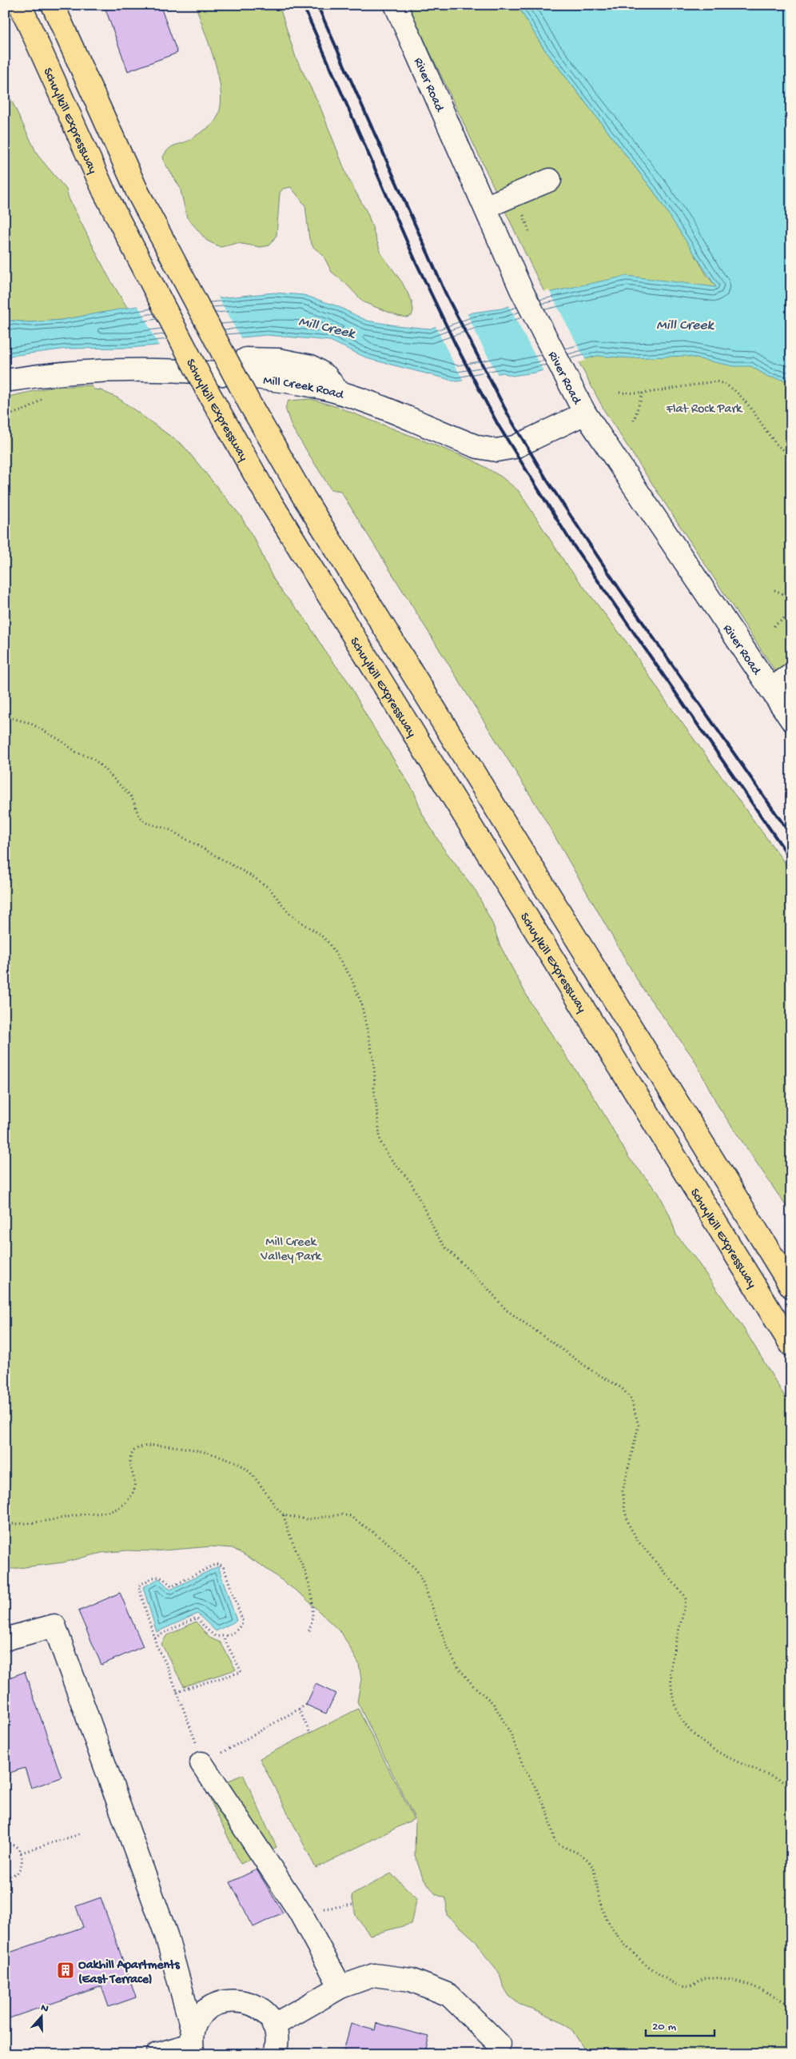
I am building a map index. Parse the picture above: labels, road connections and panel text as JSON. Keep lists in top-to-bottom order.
{
  "streets": {
    "highway": ["Schuylkill Expressway"],
    "street": ["River Road", "Mill Creek Road"]
  },
  "crossings": [
    ["River Road", "Mill Creek Road"]
  ],
  "water": ["Mill Creek"],
  "parks": ["Flat Rock Park", "Mill Creek Valley Park"],
  "places": {
    "building": ["Oakhill Apartments (East Terrace)"]
  },
  "scale_bar": "20 m",
  "north": "top"
}
